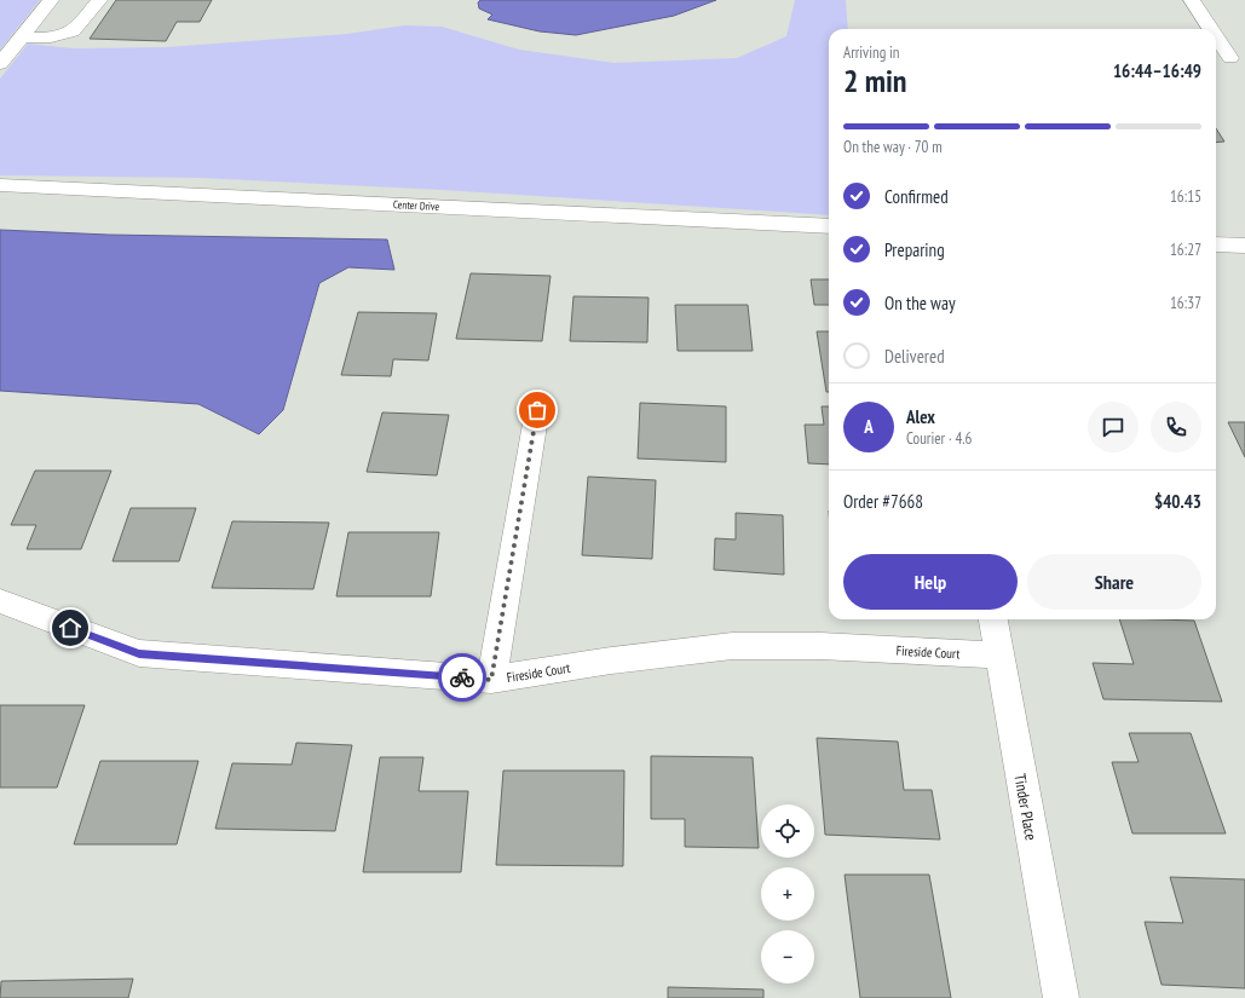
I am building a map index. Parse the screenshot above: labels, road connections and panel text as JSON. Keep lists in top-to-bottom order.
{
  "streets": {
    "street": ["Center Drive", "Fireside Court", "Tinder Place"]
  },
  "crossings": [
    ["Fireside Court", "Tinder Place"]
  ],
  "page": {
    "heading": ["2 min", "Arriving in", "16:44–16:49"],
    "panel": [
      "Alex",
      "Courier · 4.6",
      "Order #7668",
      "$40.43"
    ],
    "bar": "On the way · 70 m",
    "list": [
      ["Confirmed", "16:15"],
      ["Preparing", "16:27"],
      ["On the way", "16:37"],
      "Delivered"
    ],
    "round": "A",
    "buttons": ["Help", "Share"],
    "map_buttons": ["+", "−"]
  }
}
